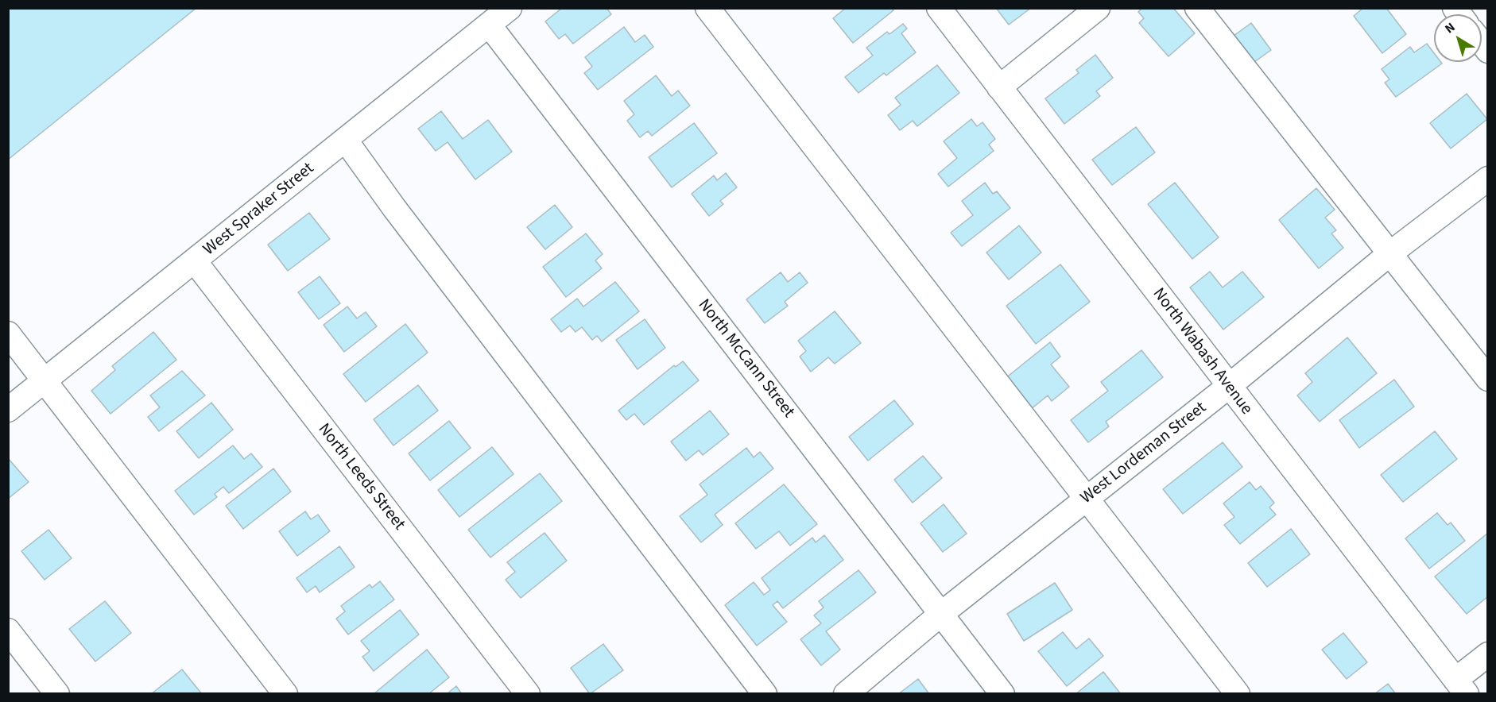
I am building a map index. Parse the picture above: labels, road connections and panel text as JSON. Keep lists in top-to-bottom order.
{
  "streets": {
    "street": [
      "West Spraker Street",
      "North Wabash Avenue",
      "North McCann Street",
      "West Lordeman Street",
      "North Leeds Street"
    ]
  },
  "crossings": [
    ["West Spraker Street", "North McCann Street"],
    ["West Spraker Street", "North Leeds Street"],
    ["North Wabash Avenue", "West Lordeman Street"],
    ["North McCann Street", "West Lordeman Street"]
  ],
  "north": "top left"
}
